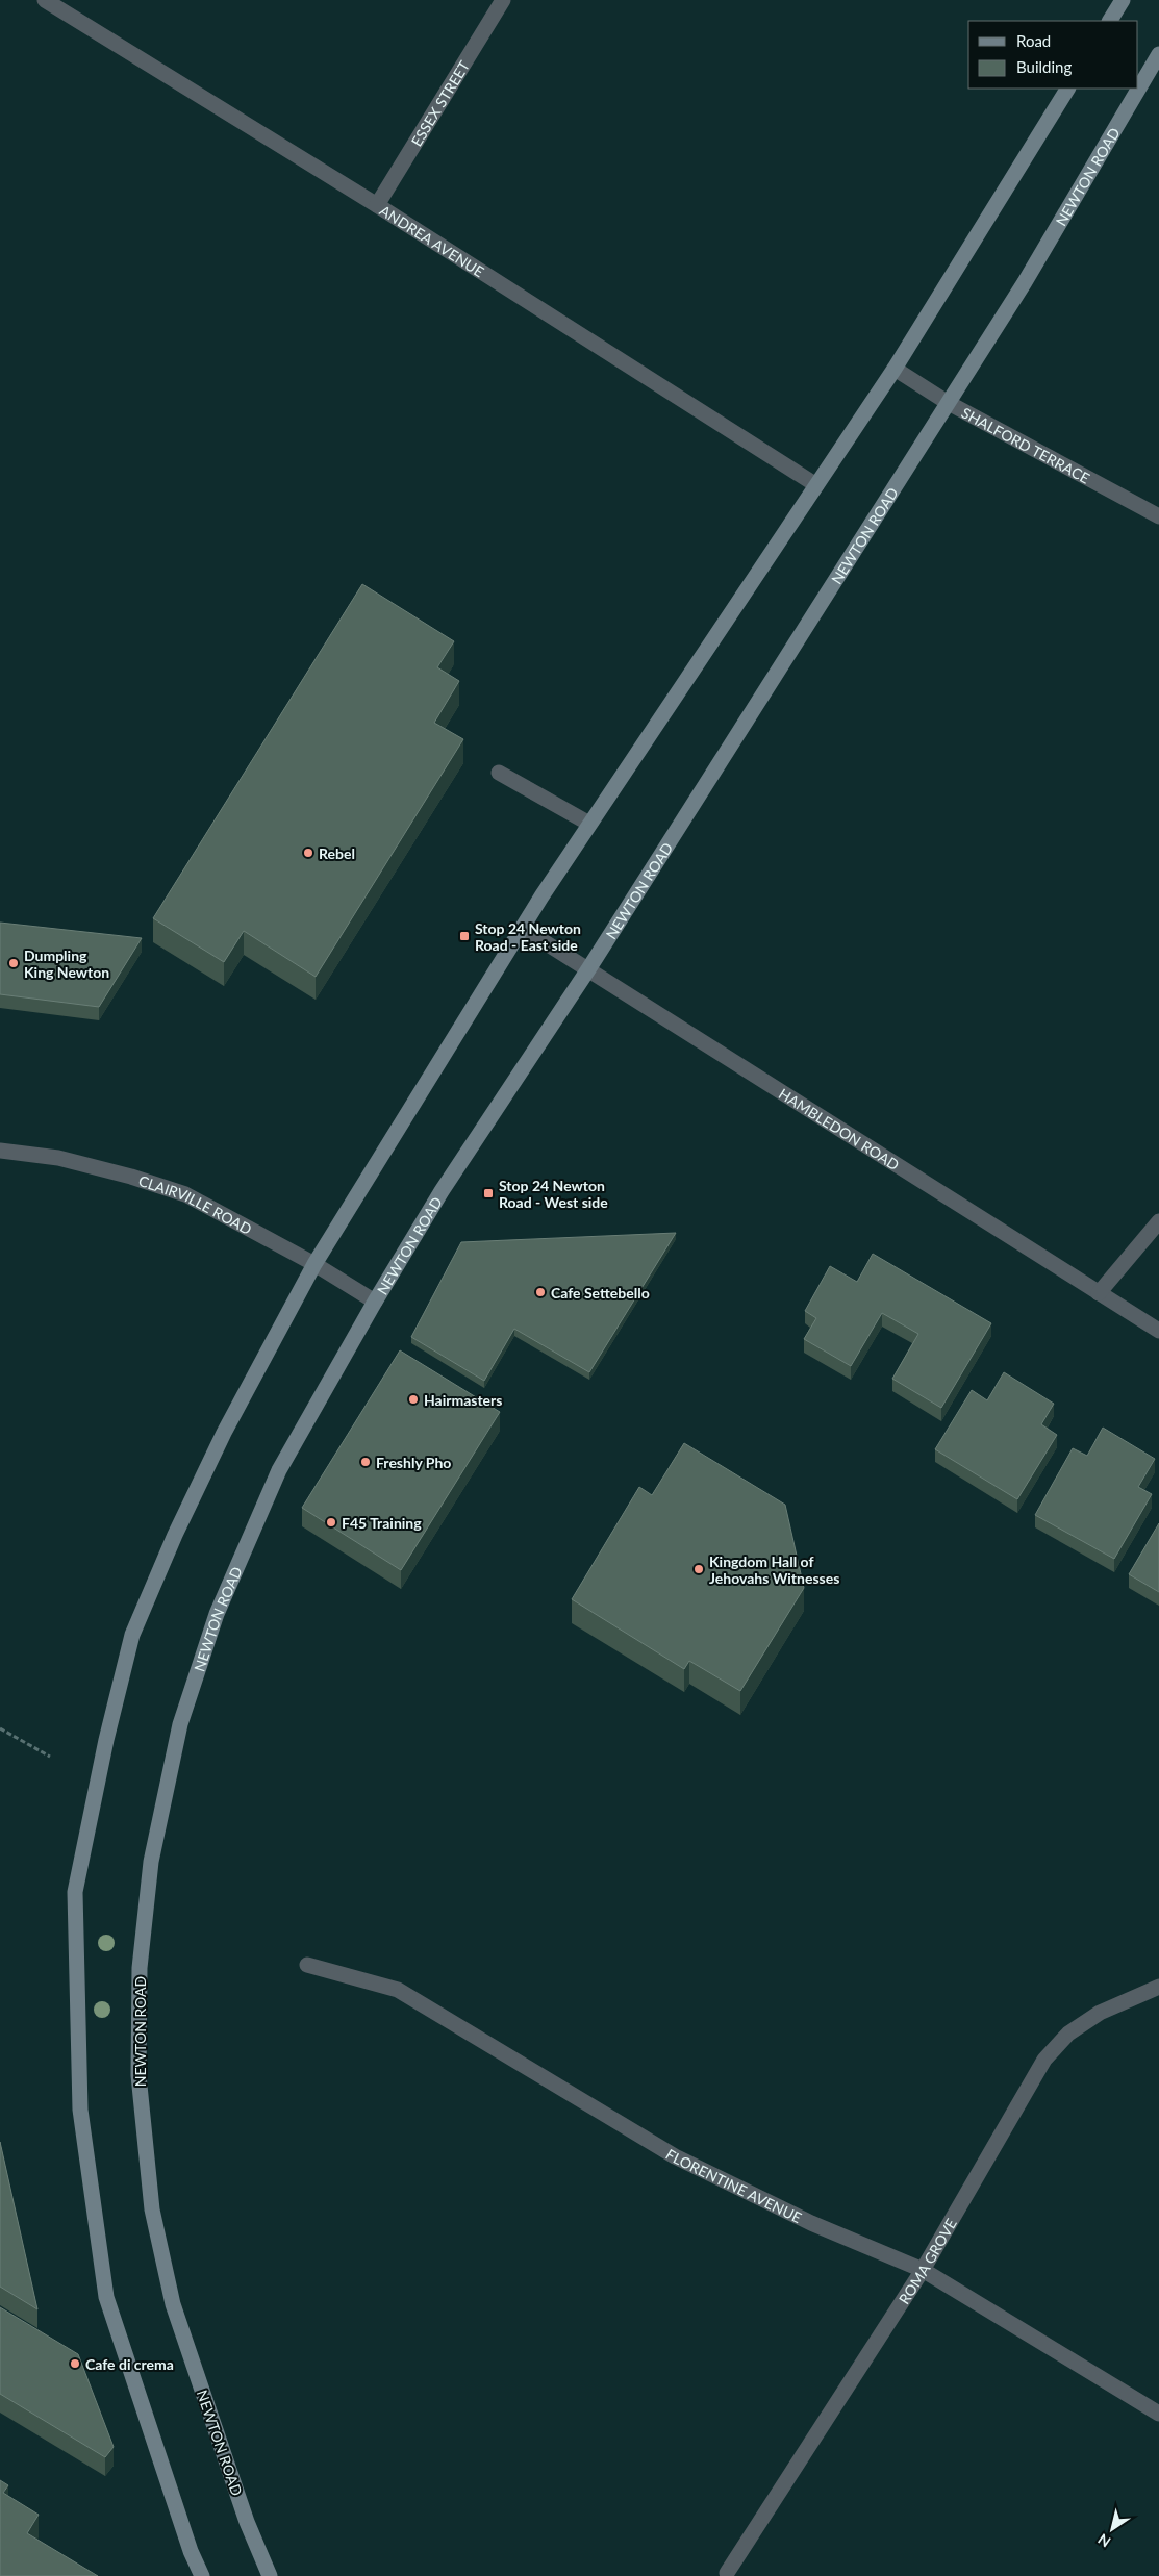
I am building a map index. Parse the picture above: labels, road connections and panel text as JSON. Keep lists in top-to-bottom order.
{
  "streets": {
    "main road": ["NEWTON ROAD"],
    "street": [
      "ESSEX STREET",
      "ANDREA AVENUE",
      "SHALFORD TERRACE",
      "HAMBLEDON ROAD",
      "CLAIRVILLE ROAD",
      "FLORENTINE AVENUE",
      "ROMA GROVE"
    ]
  },
  "crossings": [
    ["ESSEX STREET", "ANDREA AVENUE"],
    ["NEWTON ROAD", "SHALFORD TERRACE"],
    ["NEWTON ROAD", "HAMBLEDON ROAD"],
    ["NEWTON ROAD", "CLAIRVILLE ROAD"],
    ["FLORENTINE AVENUE", "ROMA GROVE"]
  ],
  "places": {
    "other": [
      "Rebel",
      "Dumpling King Newton",
      "Cafe Settebello",
      "Hairmasters",
      "Freshly Pho",
      "F45 Training",
      "Kingdom Hall of Jehovahs Witnesses",
      "Cafe di crema"
    ],
    "transit": ["Stop 24 Newton Road - East side", "Stop 24 Newton Road - West side"]
  },
  "legend": ["Road", "Building"],
  "north": "bottom left"
}
